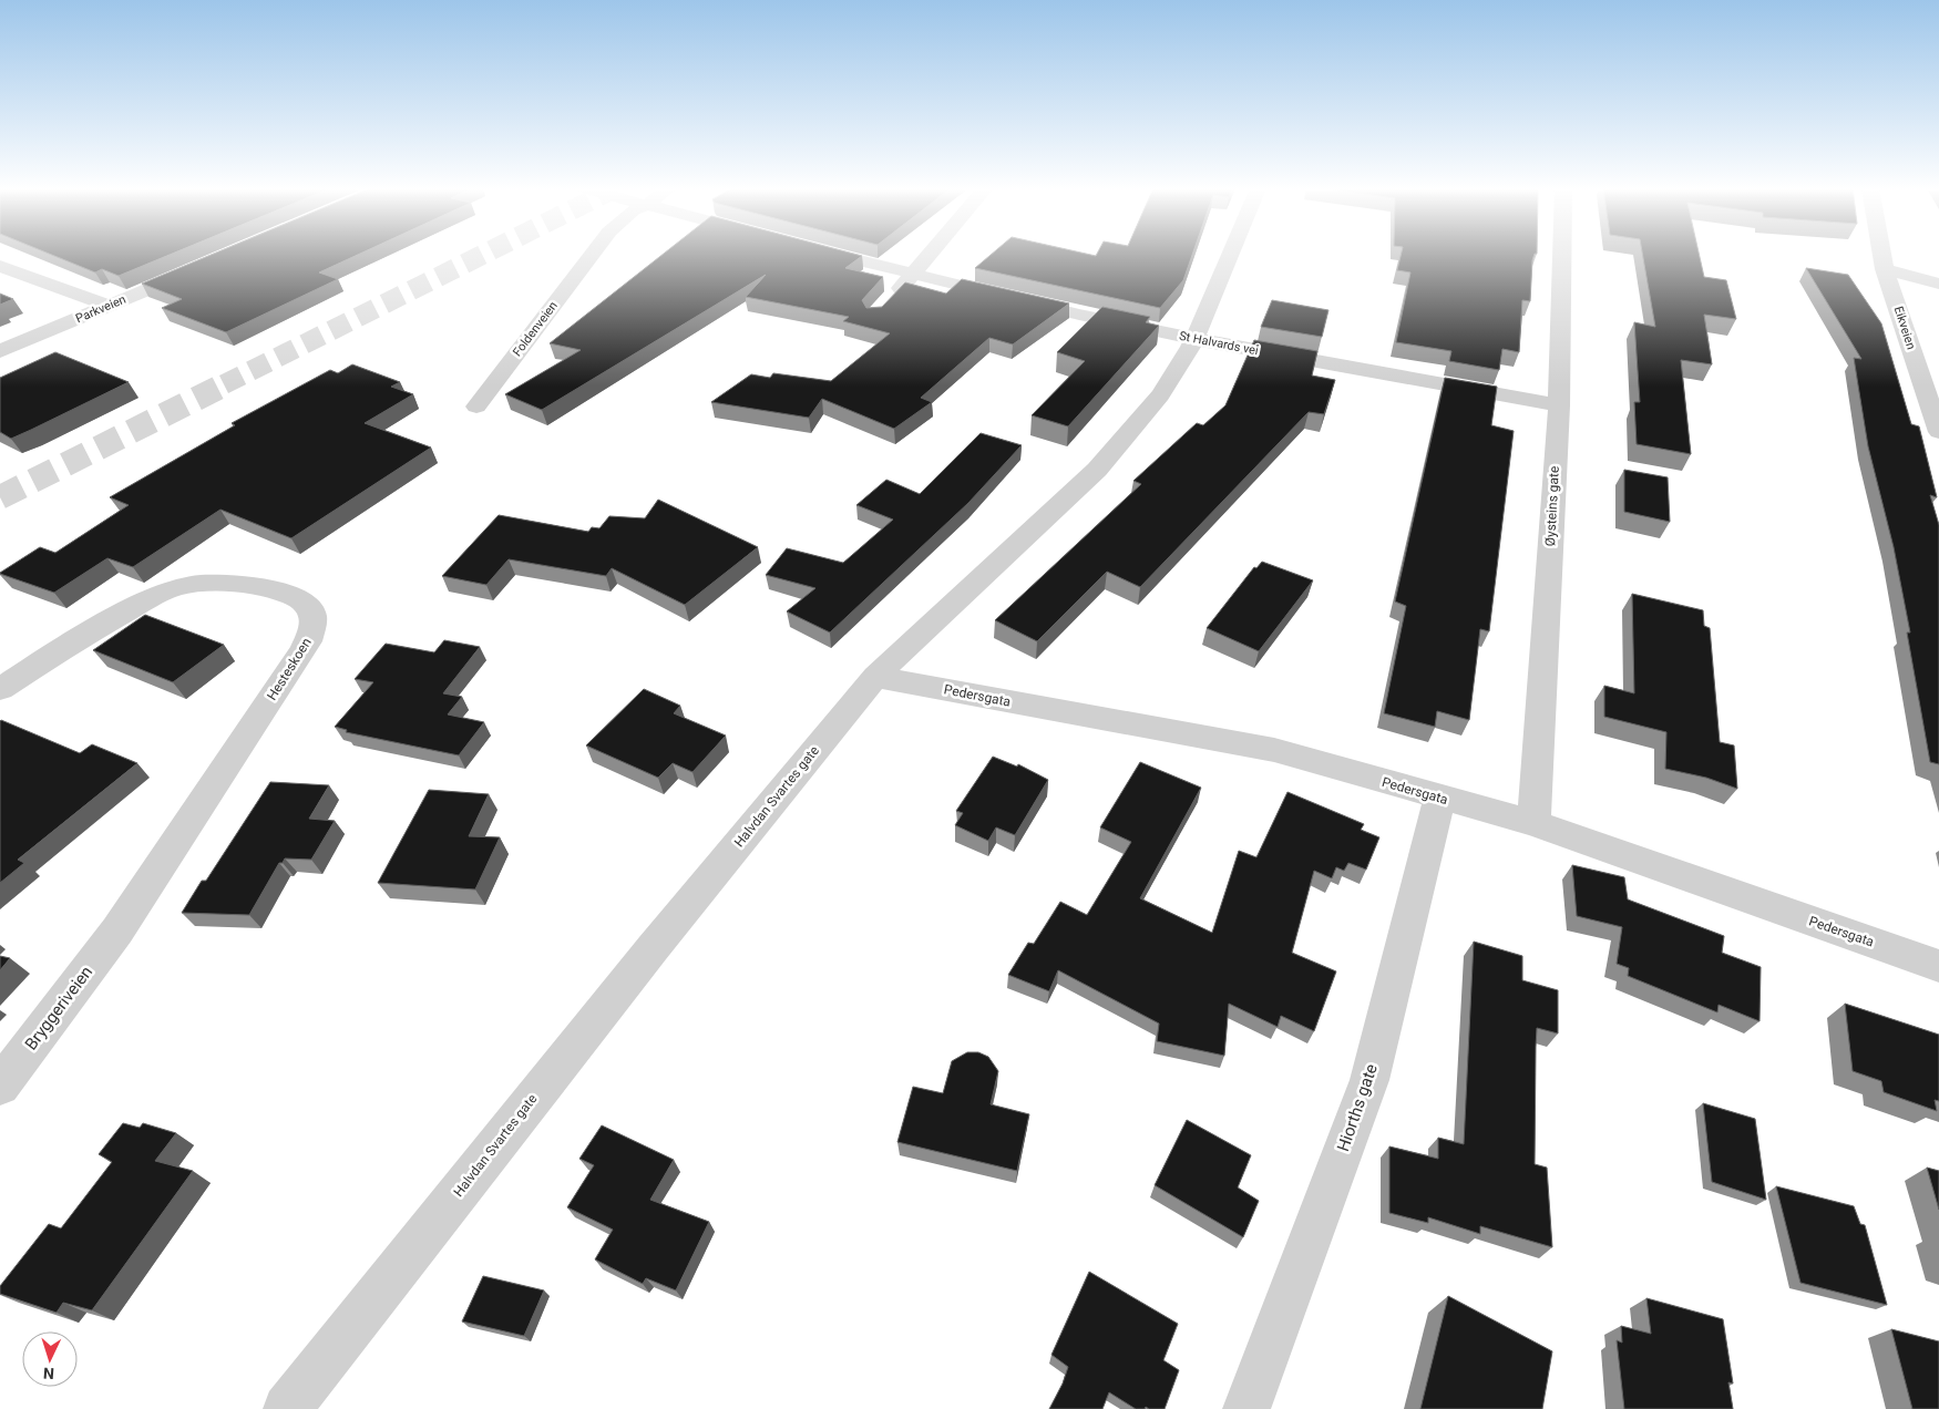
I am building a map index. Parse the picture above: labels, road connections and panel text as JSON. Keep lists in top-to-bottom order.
{
  "streets": {
    "street": [
      "Parkveien",
      "Eikveien",
      "Foldenveien",
      "St Halvards vei",
      "Øysteins gate",
      "Hesteskoen",
      "Pedersgata",
      "Halvdan Svartes gate",
      "Bryggeriveien",
      "Hiorths gate"
    ]
  },
  "crossings": [
    ["St Halvards vei", "Øysteins gate"],
    ["St Halvards vei", "Halvdan Svartes gate"],
    ["Øysteins gate", "Pedersgata"],
    ["Hesteskoen", "Bryggeriveien"],
    ["Pedersgata", "Halvdan Svartes gate"],
    ["Pedersgata", "Hiorths gate"]
  ],
  "north": "bottom"
}
